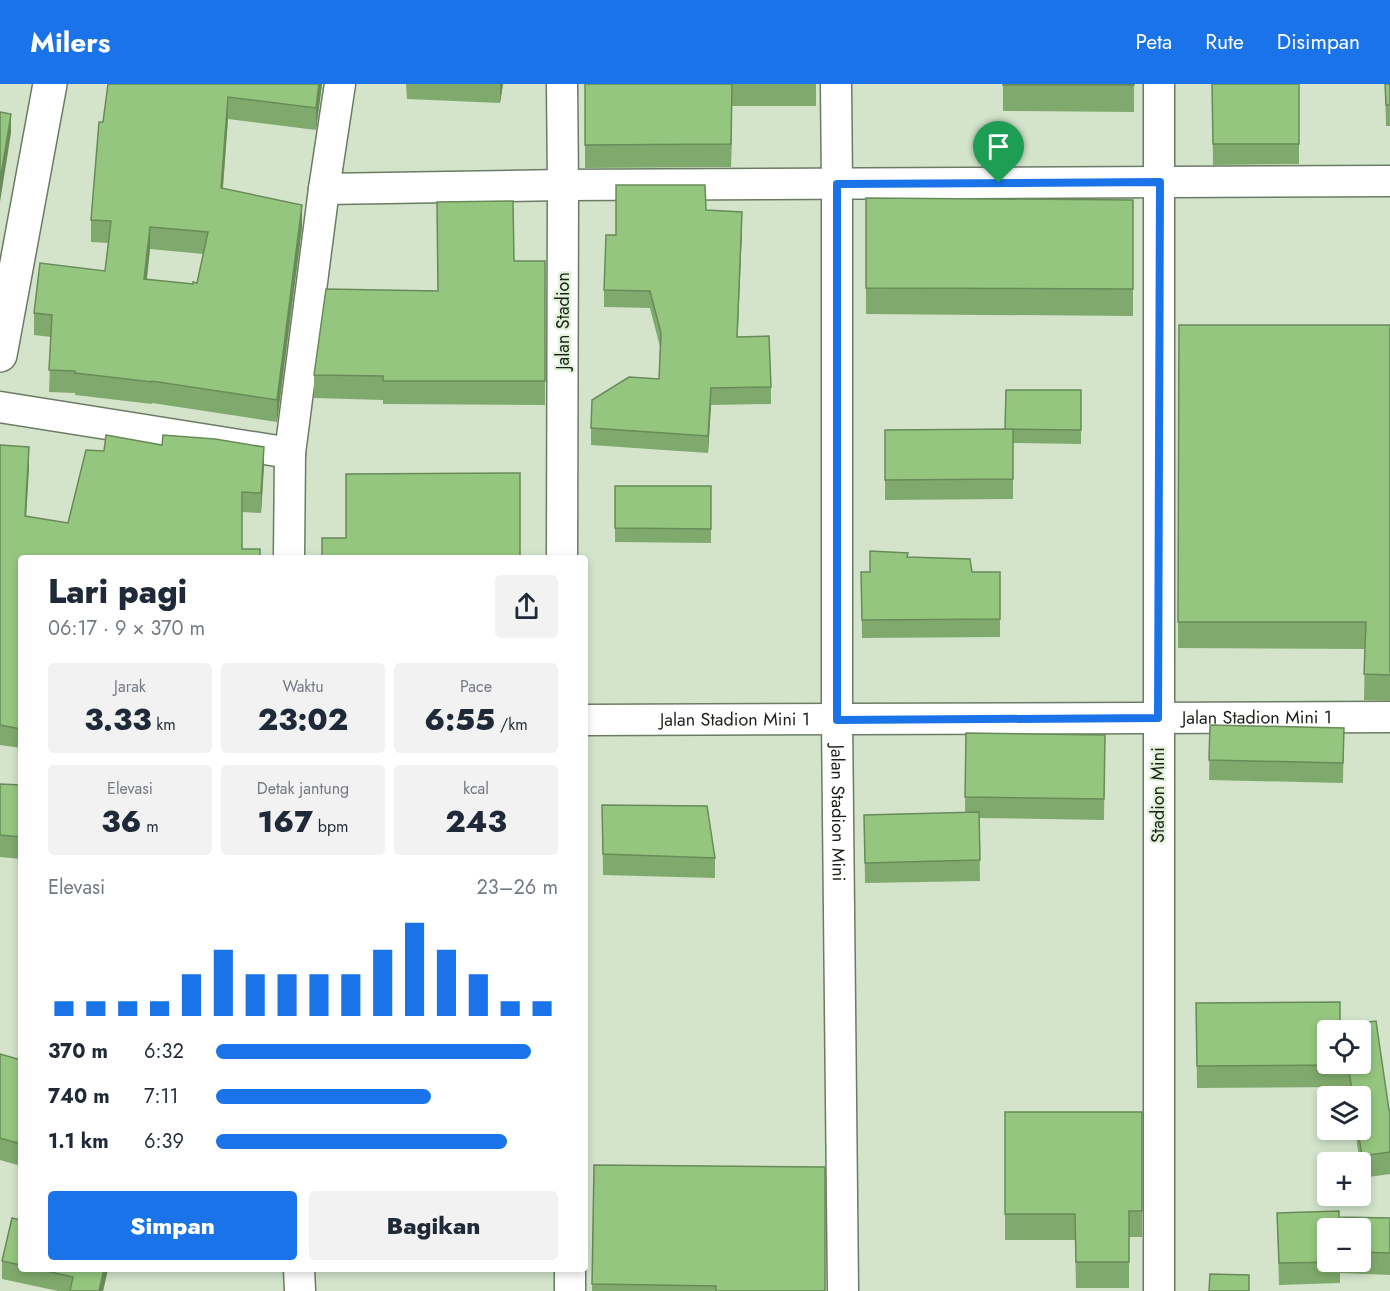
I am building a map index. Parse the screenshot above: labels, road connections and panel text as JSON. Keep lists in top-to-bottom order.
{
  "streets": {
    "street": [
      "Jalan Stadion",
      "Jalan Stadion Mini 1",
      "Stadion Mini",
      "Jalan Stadion Mini"
    ]
  },
  "crossings": [
    ["Jalan Stadion Mini 1", "Stadion Mini"],
    ["Jalan Stadion Mini 1", "Jalan Stadion Mini"]
  ],
  "page": {
    "header": "Milers",
    "nav": ["Peta", "Rute", "Disimpan"],
    "heading": ["Lari pagi", "06:17 · 9 × 370 m"],
    "stats": [
      ["Jarak", "3.33 km"],
      ["Waktu", "23:02"],
      ["Pace", "6:55 /km"],
      ["Elevasi", "36 m"],
      ["Detak jantung", "167 bpm"],
      ["kcal", "243"]
    ],
    "chart": ["Elevasi", "23–26 m"],
    "map_buttons": ["+", "−"],
    "list": [
      {
        "name": "370 m",
        "note": "6:32"
      },
      {
        "name": "740 m",
        "note": "7:11"
      },
      {
        "name": "1.1 km",
        "note": "6:39"
      }
    ],
    "buttons": ["Simpan", "Bagikan"]
  }
}
